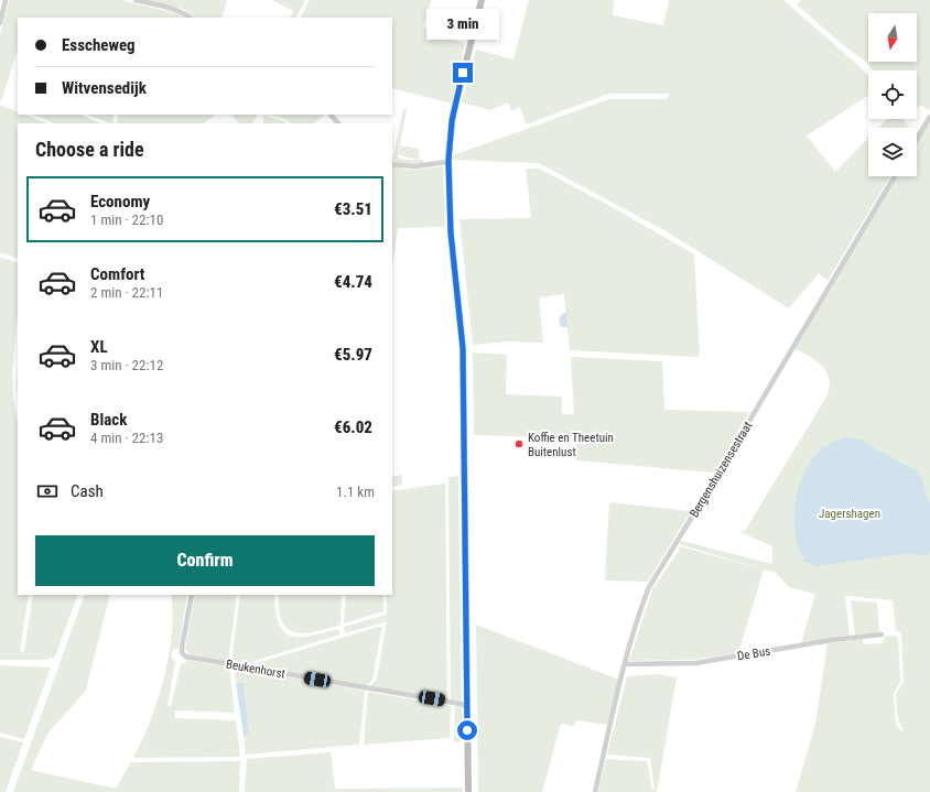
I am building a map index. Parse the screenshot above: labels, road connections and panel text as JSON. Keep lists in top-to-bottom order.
{
  "streets": {
    "street": ["Bergenshuizensestraat", "De Bus", "Beukenhorst"]
  },
  "crossings": [
    ["Bergenshuizensestraat", "De Bus"]
  ],
  "parks": ["Jagershagen"],
  "places": ["Koffie en Theetuin Buitenlust"],
  "north": "bottom",
  "page": {
    "bubble": "3 min",
    "banner": ["Esscheweg", "Witvensedijk"],
    "heading": "Choose a ride",
    "list": [
      {
        "name": "Economy",
        "note": "1 min · 22:10",
        "value": "€3.51"
      },
      {
        "name": "Comfort",
        "note": "2 min · 22:11",
        "value": "€4.74"
      },
      {
        "name": "XL",
        "note": "3 min · 22:12",
        "value": "€5.97"
      },
      {
        "name": "Black",
        "note": "4 min · 22:13",
        "value": "€6.02"
      }
    ],
    "pay": ["Cash", "1.1 km"],
    "buttons": "Confirm"
  }
}
